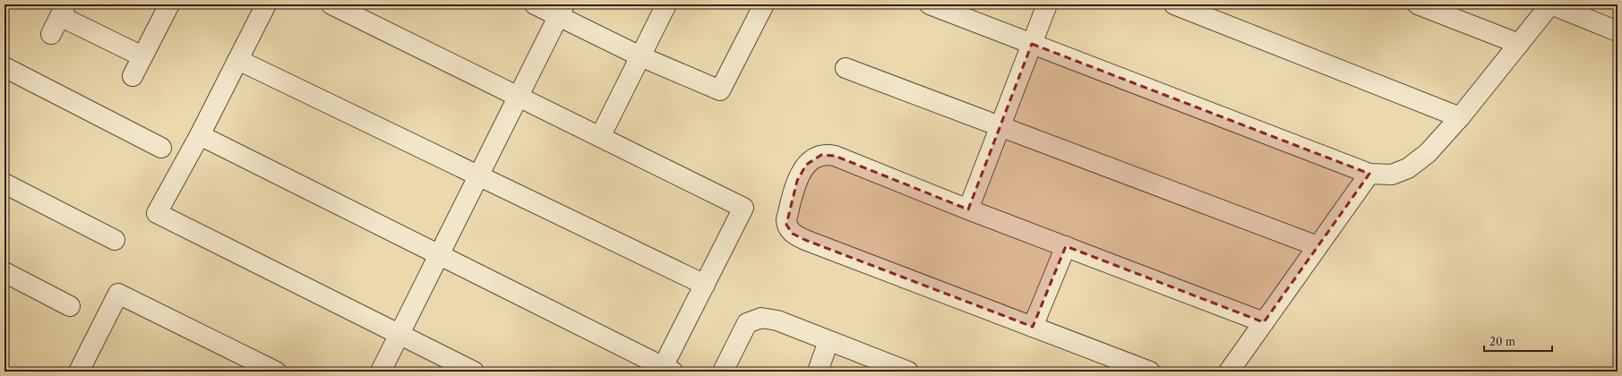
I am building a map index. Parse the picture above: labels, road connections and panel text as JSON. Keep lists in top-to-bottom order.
{
  "scale_bar": "20 m"
}
